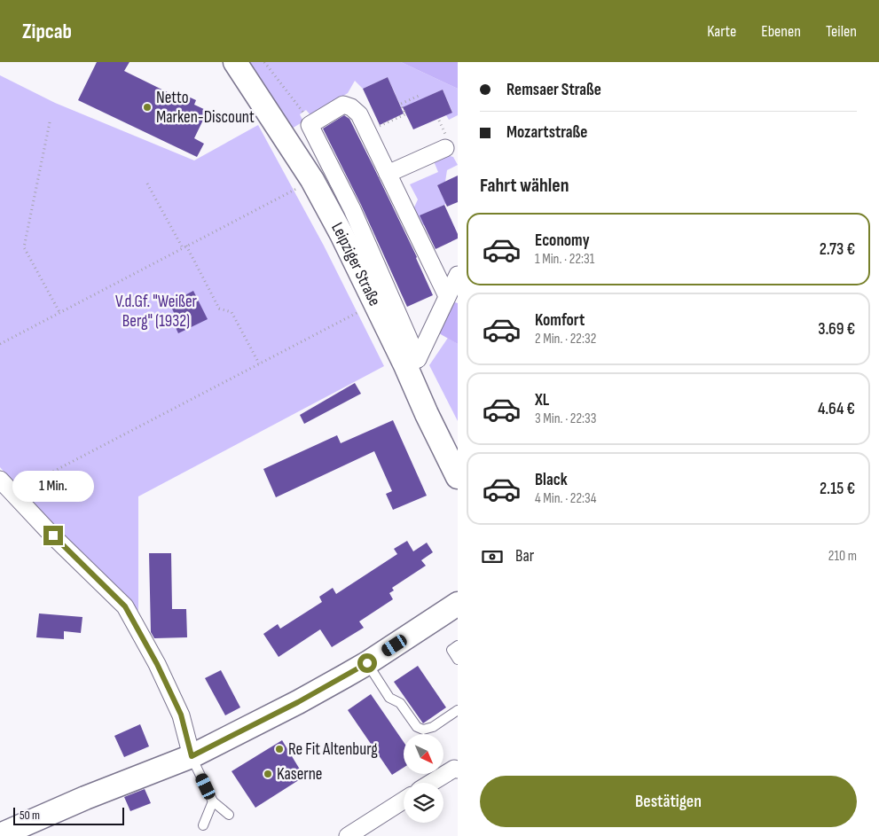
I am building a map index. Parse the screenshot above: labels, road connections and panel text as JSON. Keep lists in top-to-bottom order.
{
  "streets": {
    "street": ["Leipziger Straße"]
  },
  "parks": ["V.d.Gf. \"Weißer Berg\" (1932)"],
  "places": ["Netto Marken-Discount", "Re Fit Altenburg", "Kaserne"],
  "scale_bar": "50 m",
  "north": "bottom right",
  "page": {
    "header": "Zipcab",
    "nav": ["Karte", "Ebenen", "Teilen"],
    "banner": ["Remsaer Straße", "Mozartstraße"],
    "heading": "Fahrt wählen",
    "list": [
      {
        "name": "Economy",
        "note": "1 Min. · 22:31",
        "value": "2.73 €"
      },
      {
        "name": "Komfort",
        "note": "2 Min. · 22:32",
        "value": "3.69 €"
      },
      {
        "name": "XL",
        "note": "3 Min. · 22:33",
        "value": "4.64 €"
      },
      {
        "name": "Black",
        "note": "4 Min. · 22:34",
        "value": "2.15 €"
      }
    ],
    "bubble": "1 Min.",
    "pay": ["Bar", "210 m"],
    "buttons": "Bestätigen",
    "scale": "50 m"
  }
}
